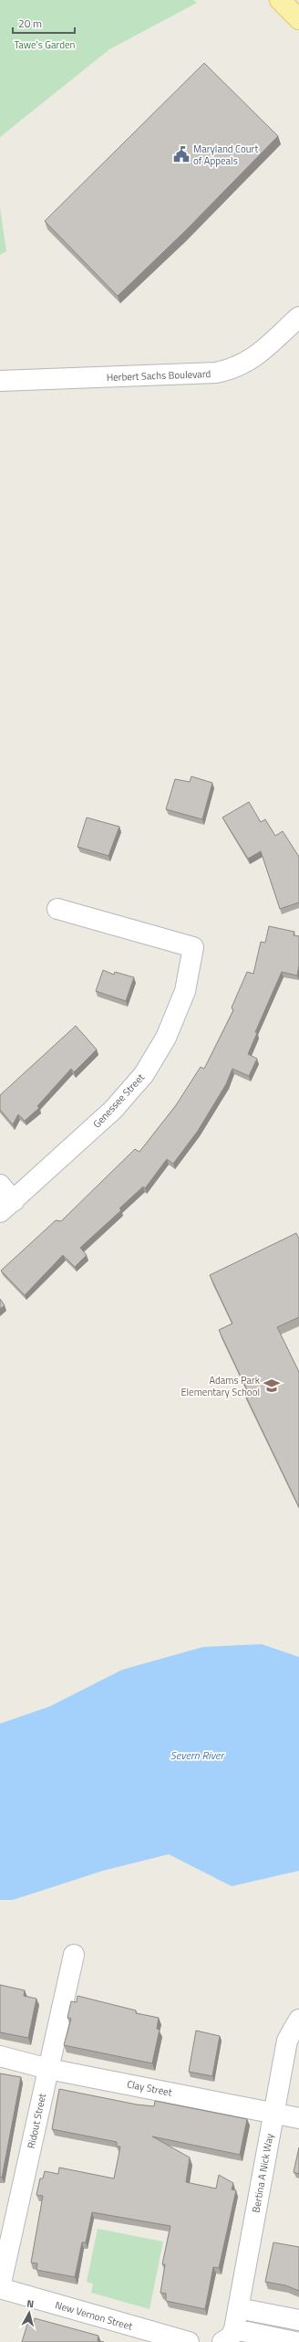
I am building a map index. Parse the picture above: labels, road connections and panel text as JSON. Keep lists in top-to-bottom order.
{
  "streets": {
    "street": [
      "Herbert Sachs Boulevard",
      "Genessee Street",
      "Clay Street",
      "Ridout Street",
      "Bertina A Nick Way",
      "New Vernon Street"
    ]
  },
  "crossings": [
    ["Clay Street", "Ridout Street"],
    ["Clay Street", "Bertina A Nick Way"],
    ["Ridout Street", "New Vernon Street"]
  ],
  "water": ["Severn River"],
  "parks": ["Tawe's Garden"],
  "places": {
    "public building": ["Maryland Court of Appeals"],
    "school or university": ["Adams Park Elementary School"]
  },
  "scale_bar": "20 m",
  "north": "top"
}
